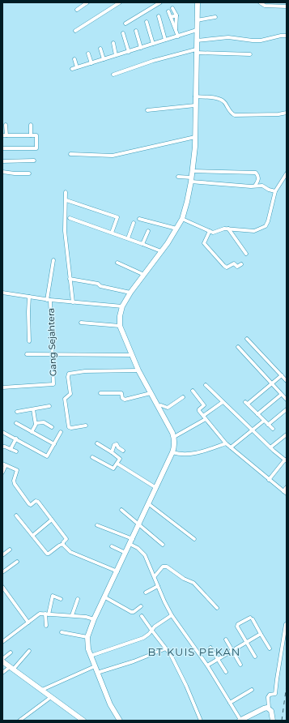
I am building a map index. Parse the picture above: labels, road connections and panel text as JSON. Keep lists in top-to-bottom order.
{
  "streets": {
    "street": ["Gang Sejahtera"]
  },
  "districts": ["BT KUIS PEKAN"]
}
